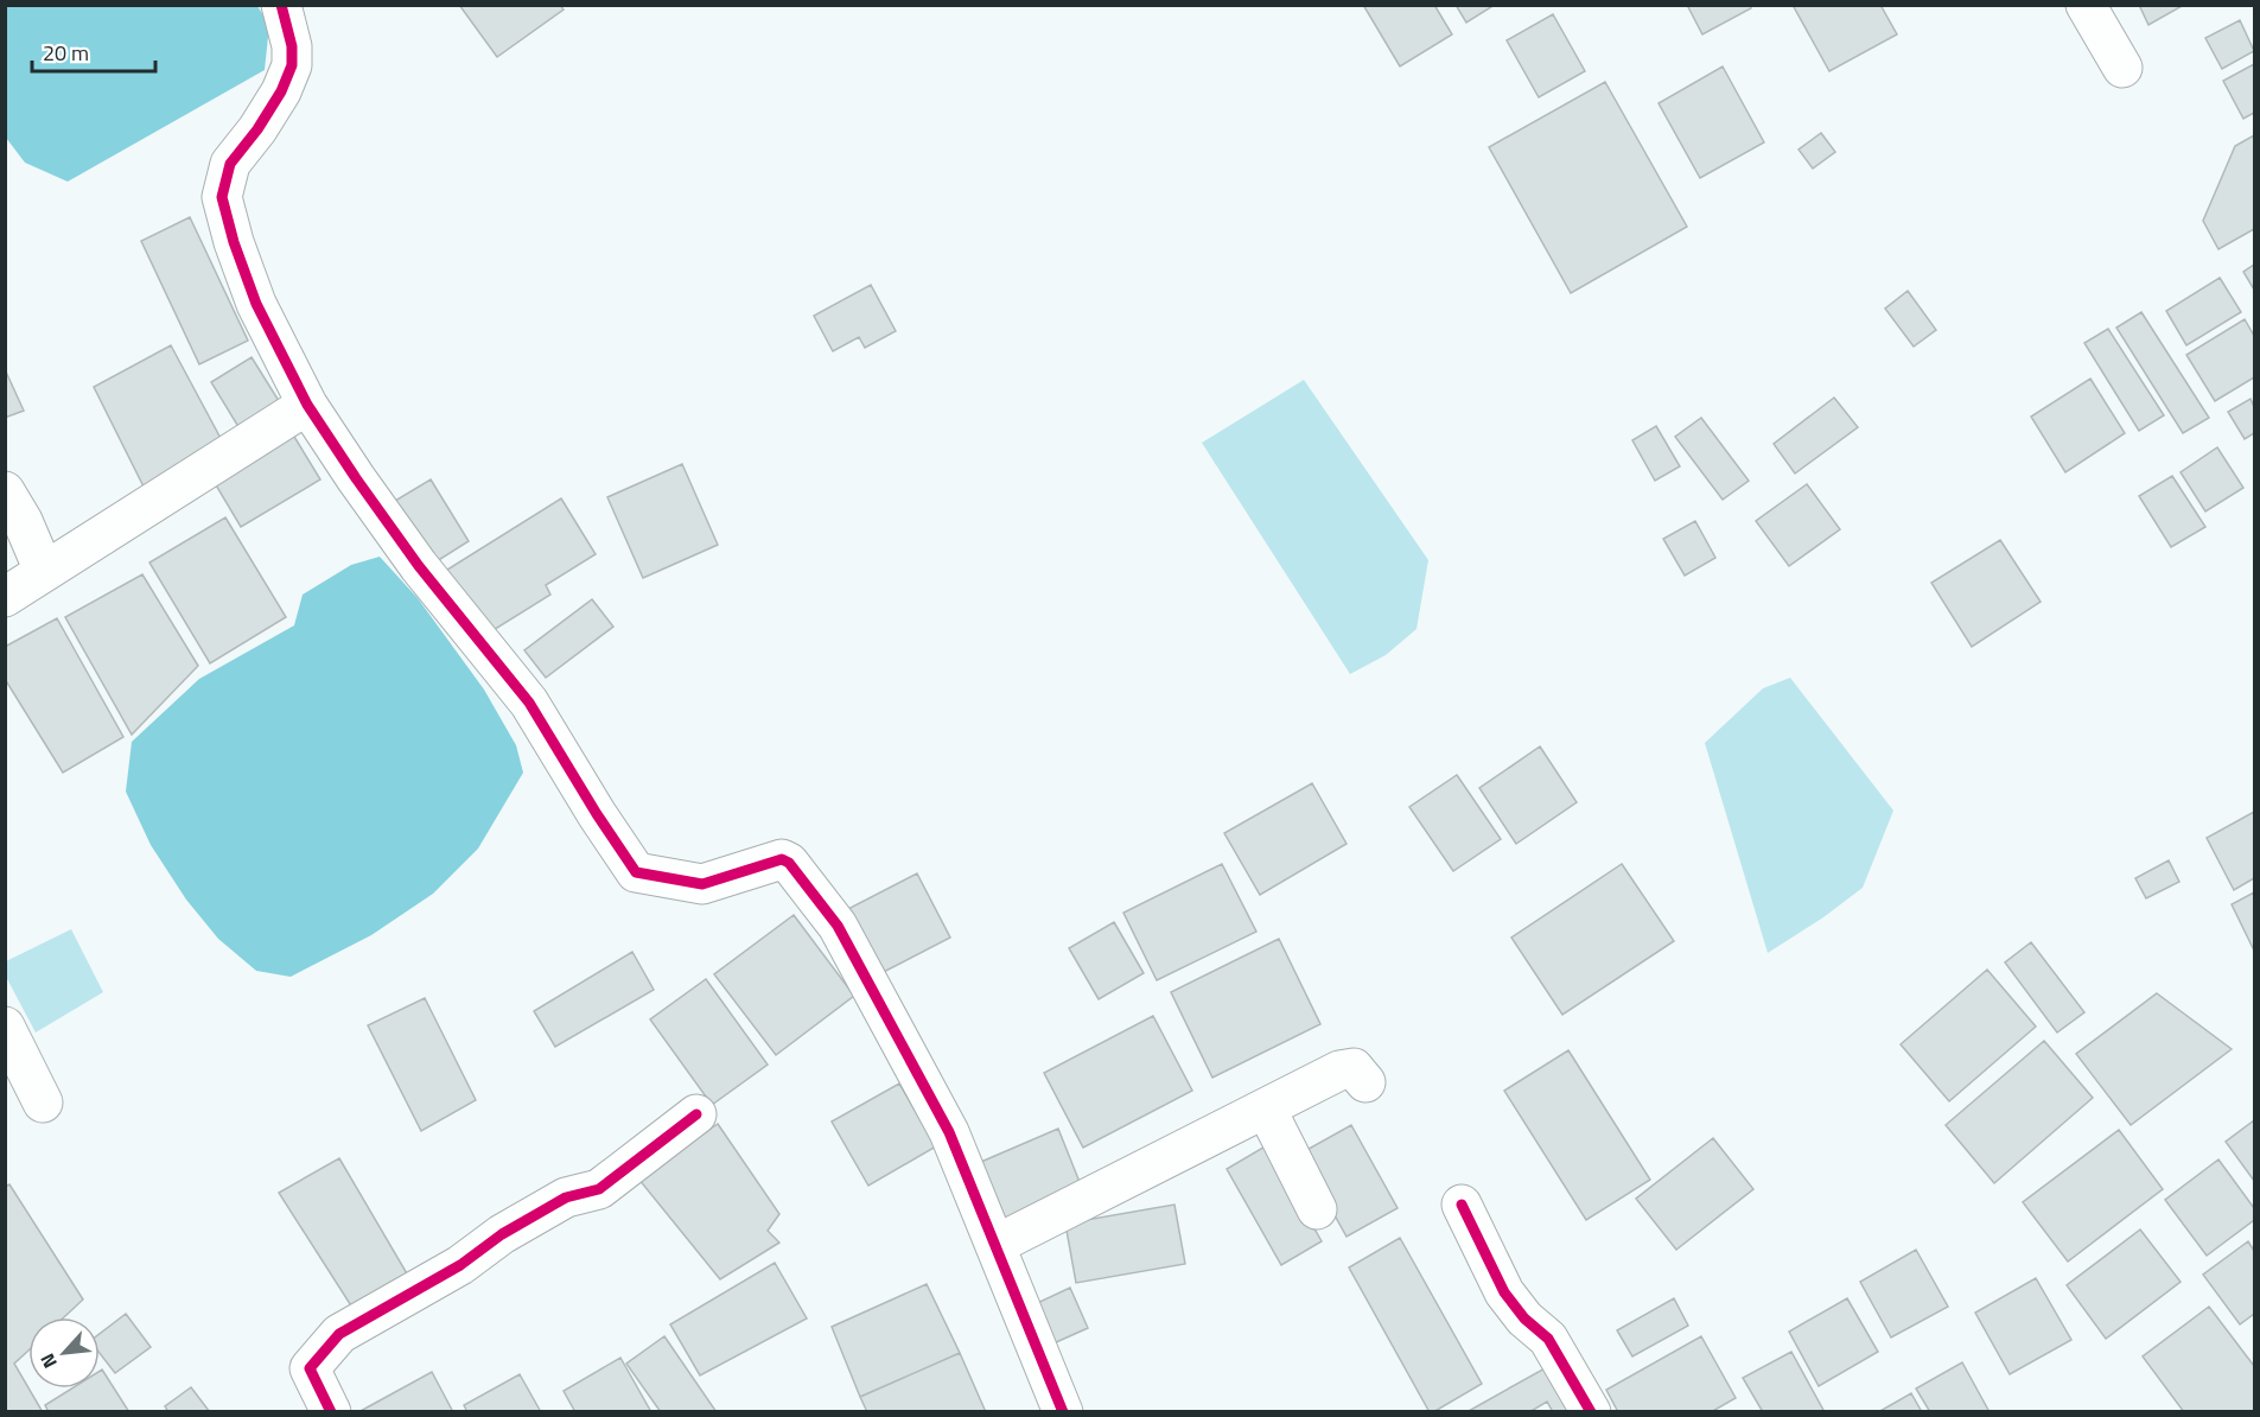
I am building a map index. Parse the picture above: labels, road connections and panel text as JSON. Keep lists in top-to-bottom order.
{
  "scale_bar": "20 m",
  "north": "bottom left"
}
